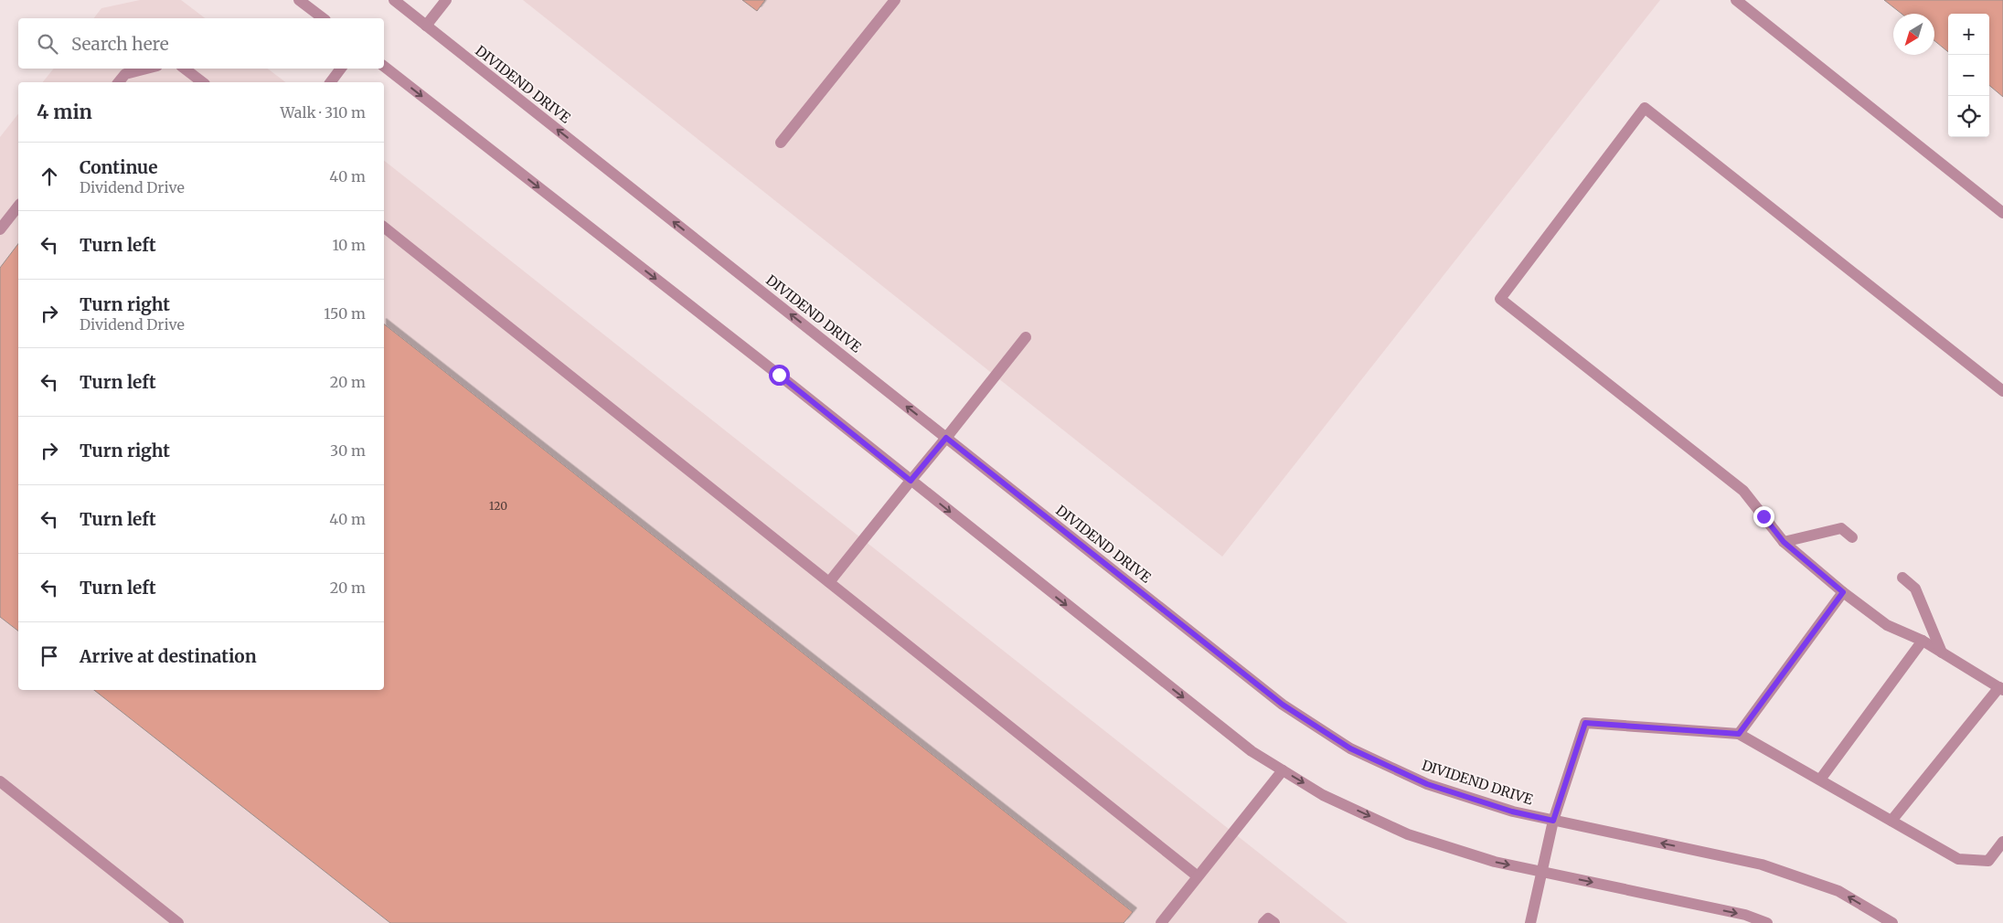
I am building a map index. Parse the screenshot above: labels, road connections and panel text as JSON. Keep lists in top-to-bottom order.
{
  "streets": {
    "street": ["DIVIDEND DRIVE"]
  },
  "house_numbers": ["120"],
  "north": "bottom left",
  "page": {
    "map_buttons": ["+", "−"],
    "search": "Search here",
    "heading": ["4 min", "Walk · 310 m"],
    "list": [
      ["Continue", "Dividend Drive", "40 m"],
      ["Turn left", "10 m"],
      ["Turn right", "Dividend Drive", "150 m"],
      ["Turn left", "20 m"],
      ["Turn right", "30 m"],
      ["Turn left", "40 m"],
      ["Turn left", "20 m"],
      "Arrive at destination"
    ]
  }
}
